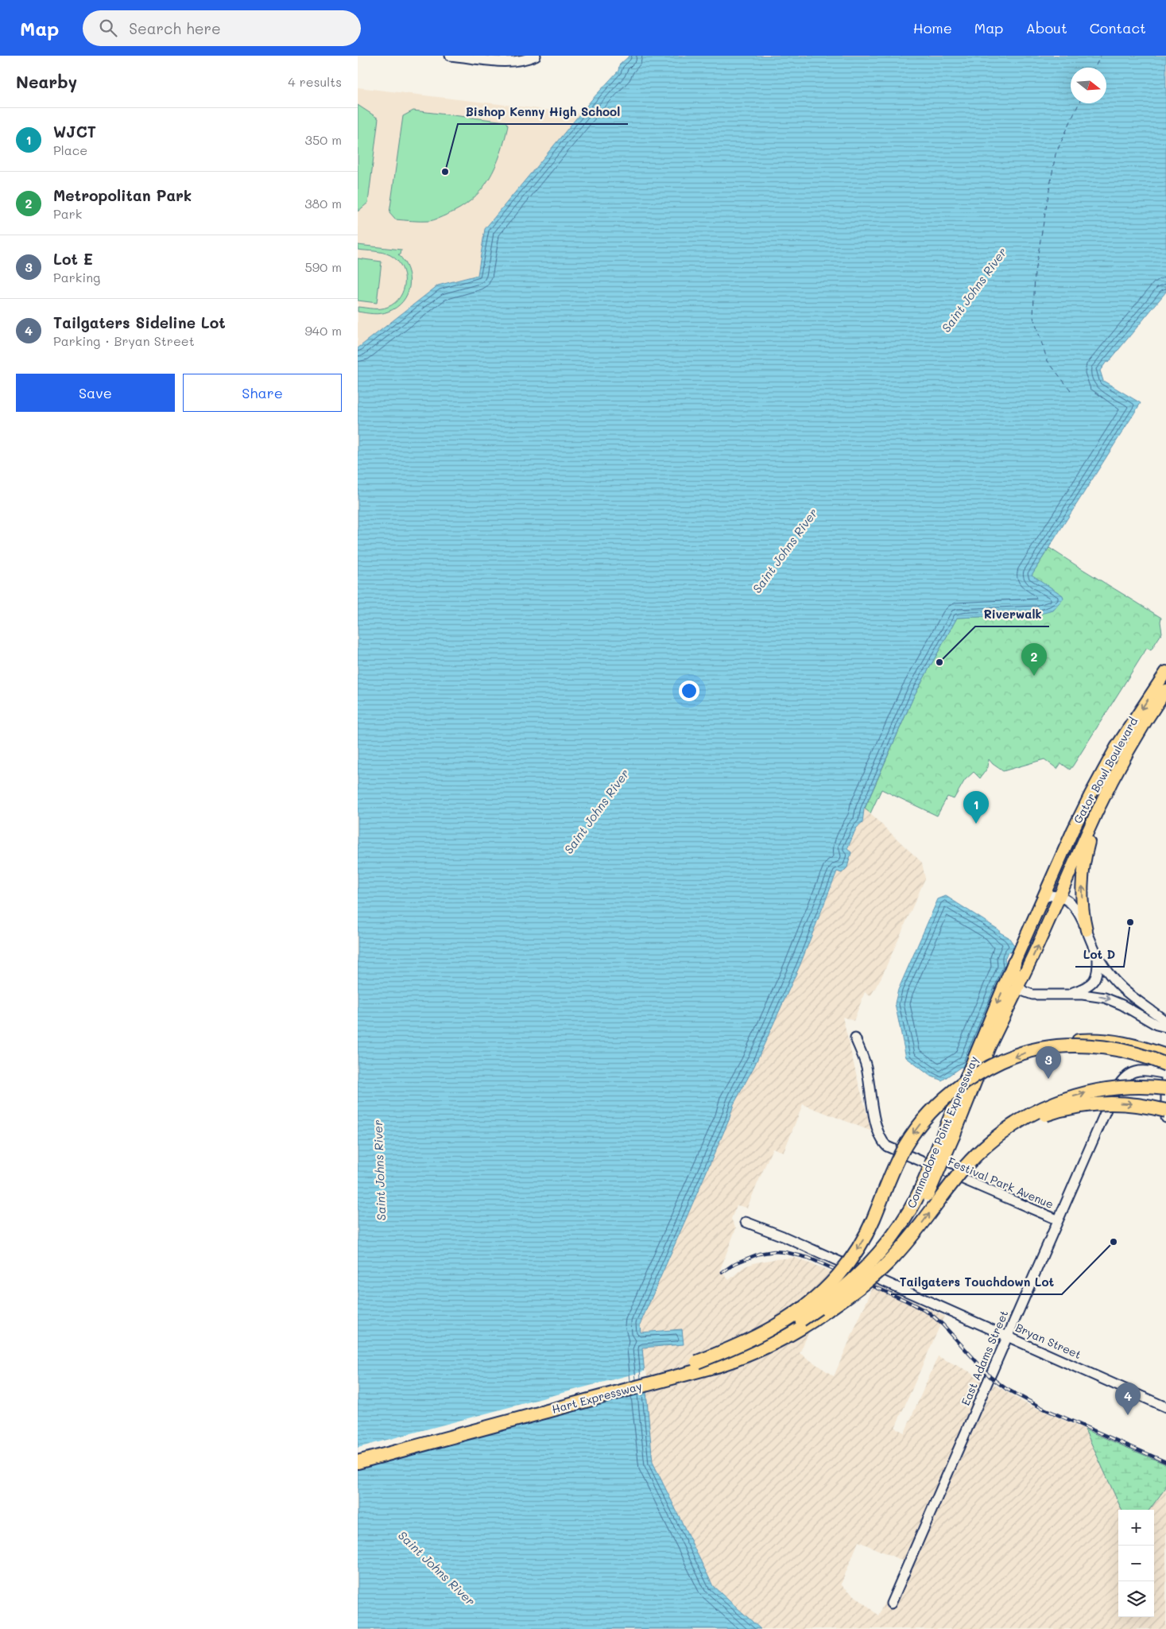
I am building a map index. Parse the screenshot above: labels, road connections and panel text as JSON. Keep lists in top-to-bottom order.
{
  "streets": {
    "highway": ["Commodore Point Expressway", "Hart Expressway"],
    "main road": ["Gator Bowl Boulevard"],
    "street": ["Festival Park Avenue", "Bryan Street", "East Adams Street"]
  },
  "crossings": [
    ["Gator Bowl Boulevard", "Commodore Point Expressway"],
    ["Commodore Point Expressway", "Hart Expressway"],
    ["Festival Park Avenue", "East Adams Street"],
    ["Bryan Street", "East Adams Street"]
  ],
  "water": ["Saint Johns River"],
  "places": [
    "Bishop Kenny High School",
    "Riverwalk",
    "Lot D",
    "Tailgaters Touchdown Lot"
  ],
  "north": "right",
  "page": {
    "header": "Map",
    "search": "Search here",
    "nav": [
      "Home",
      "Map",
      "About",
      "Contact"
    ],
    "heading": ["Nearby", "4 results"],
    "list": [
      {
        "mark": "1",
        "name": "WJCT",
        "note": "Place",
        "value": "350 m"
      },
      {
        "mark": "2",
        "name": "Metropolitan Park",
        "note": "Park",
        "value": "380 m"
      },
      {
        "mark": "3",
        "name": "Lot E",
        "note": "Parking",
        "value": "590 m"
      },
      {
        "mark": "4",
        "name": "Tailgaters Sideline Lot",
        "note": "Parking · Bryan Street",
        "value": "940 m"
      }
    ],
    "buttons": ["Save", "Share"],
    "pins": [
      "2",
      "1",
      "3",
      "4"
    ],
    "map_buttons": ["+", "−"]
  }
}
